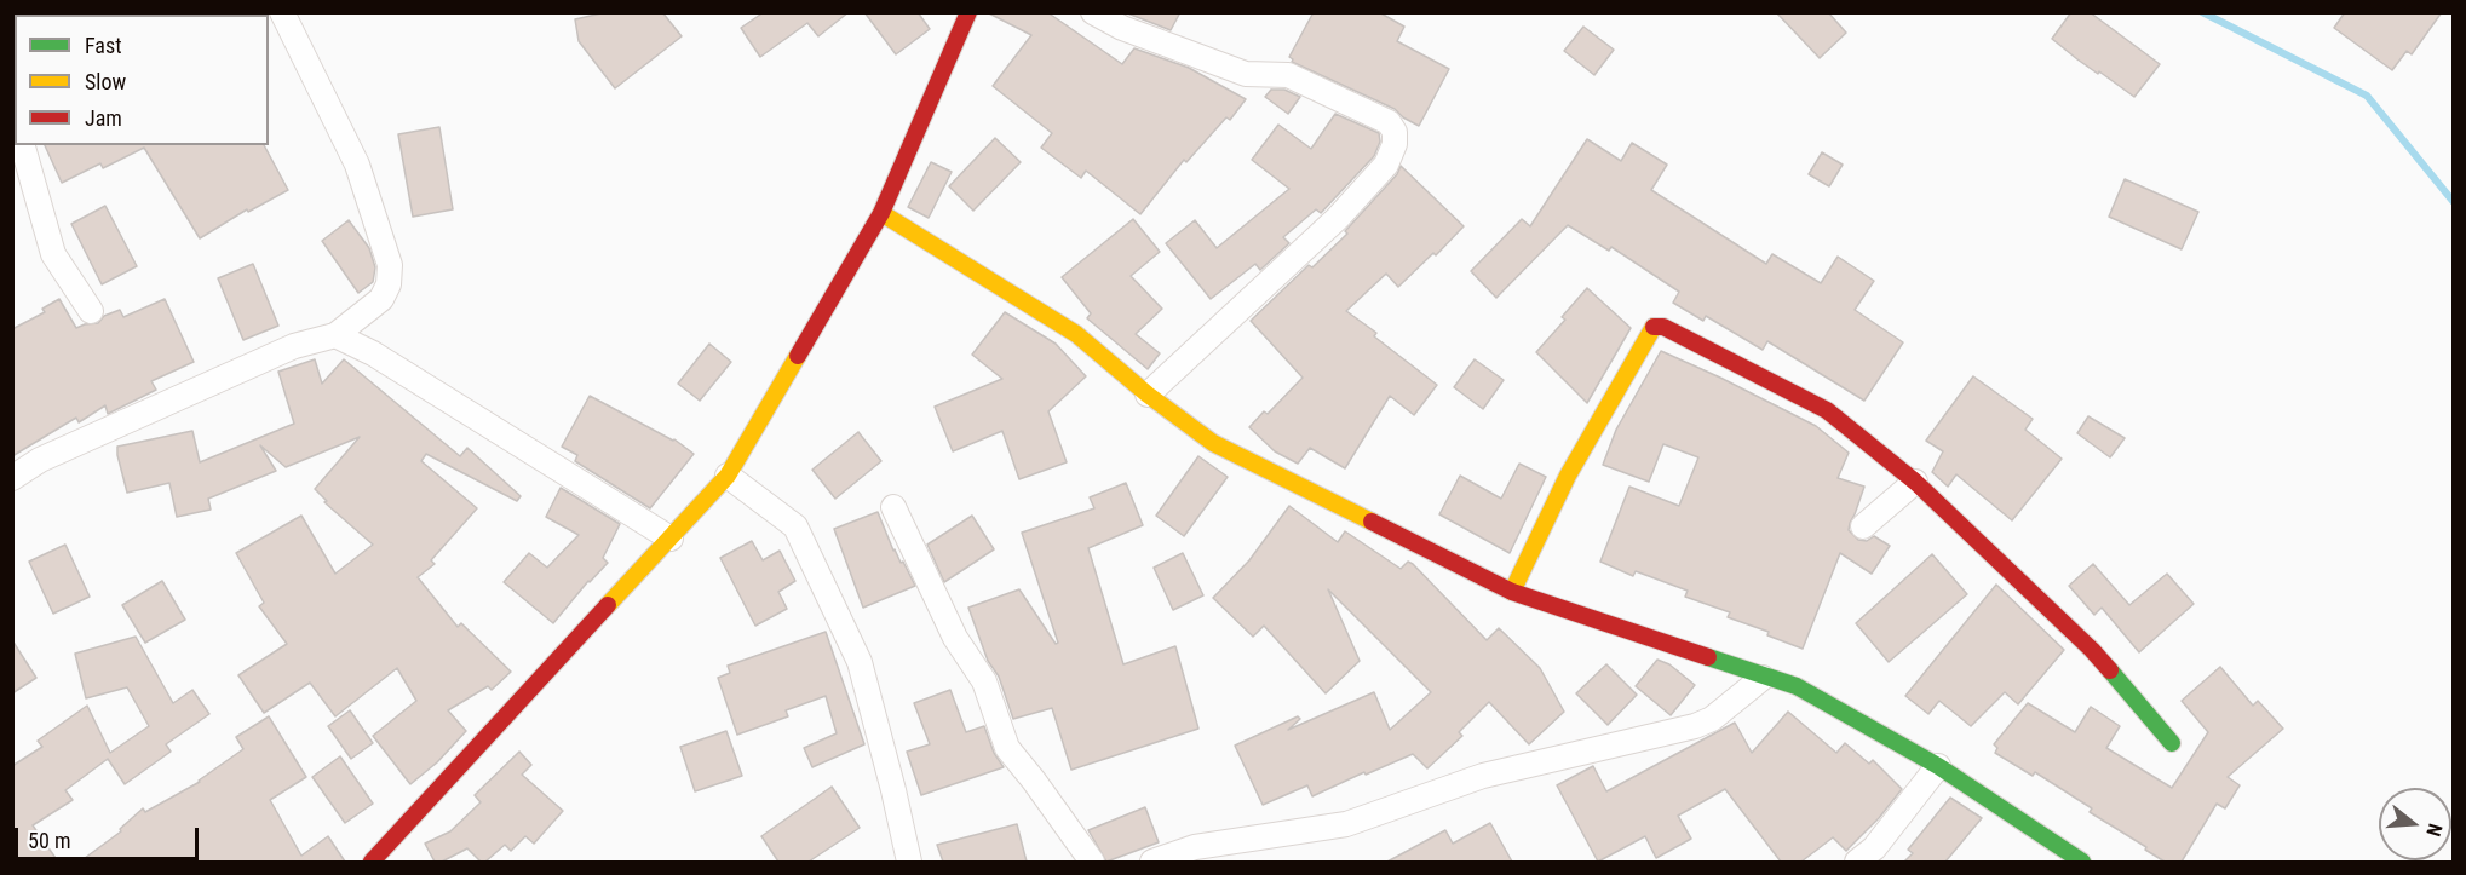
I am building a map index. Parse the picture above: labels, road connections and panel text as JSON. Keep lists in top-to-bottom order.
{
  "legend": ["Fast", "Slow", "Jam"],
  "scale_bar": "50 m",
  "north": "right"
}
